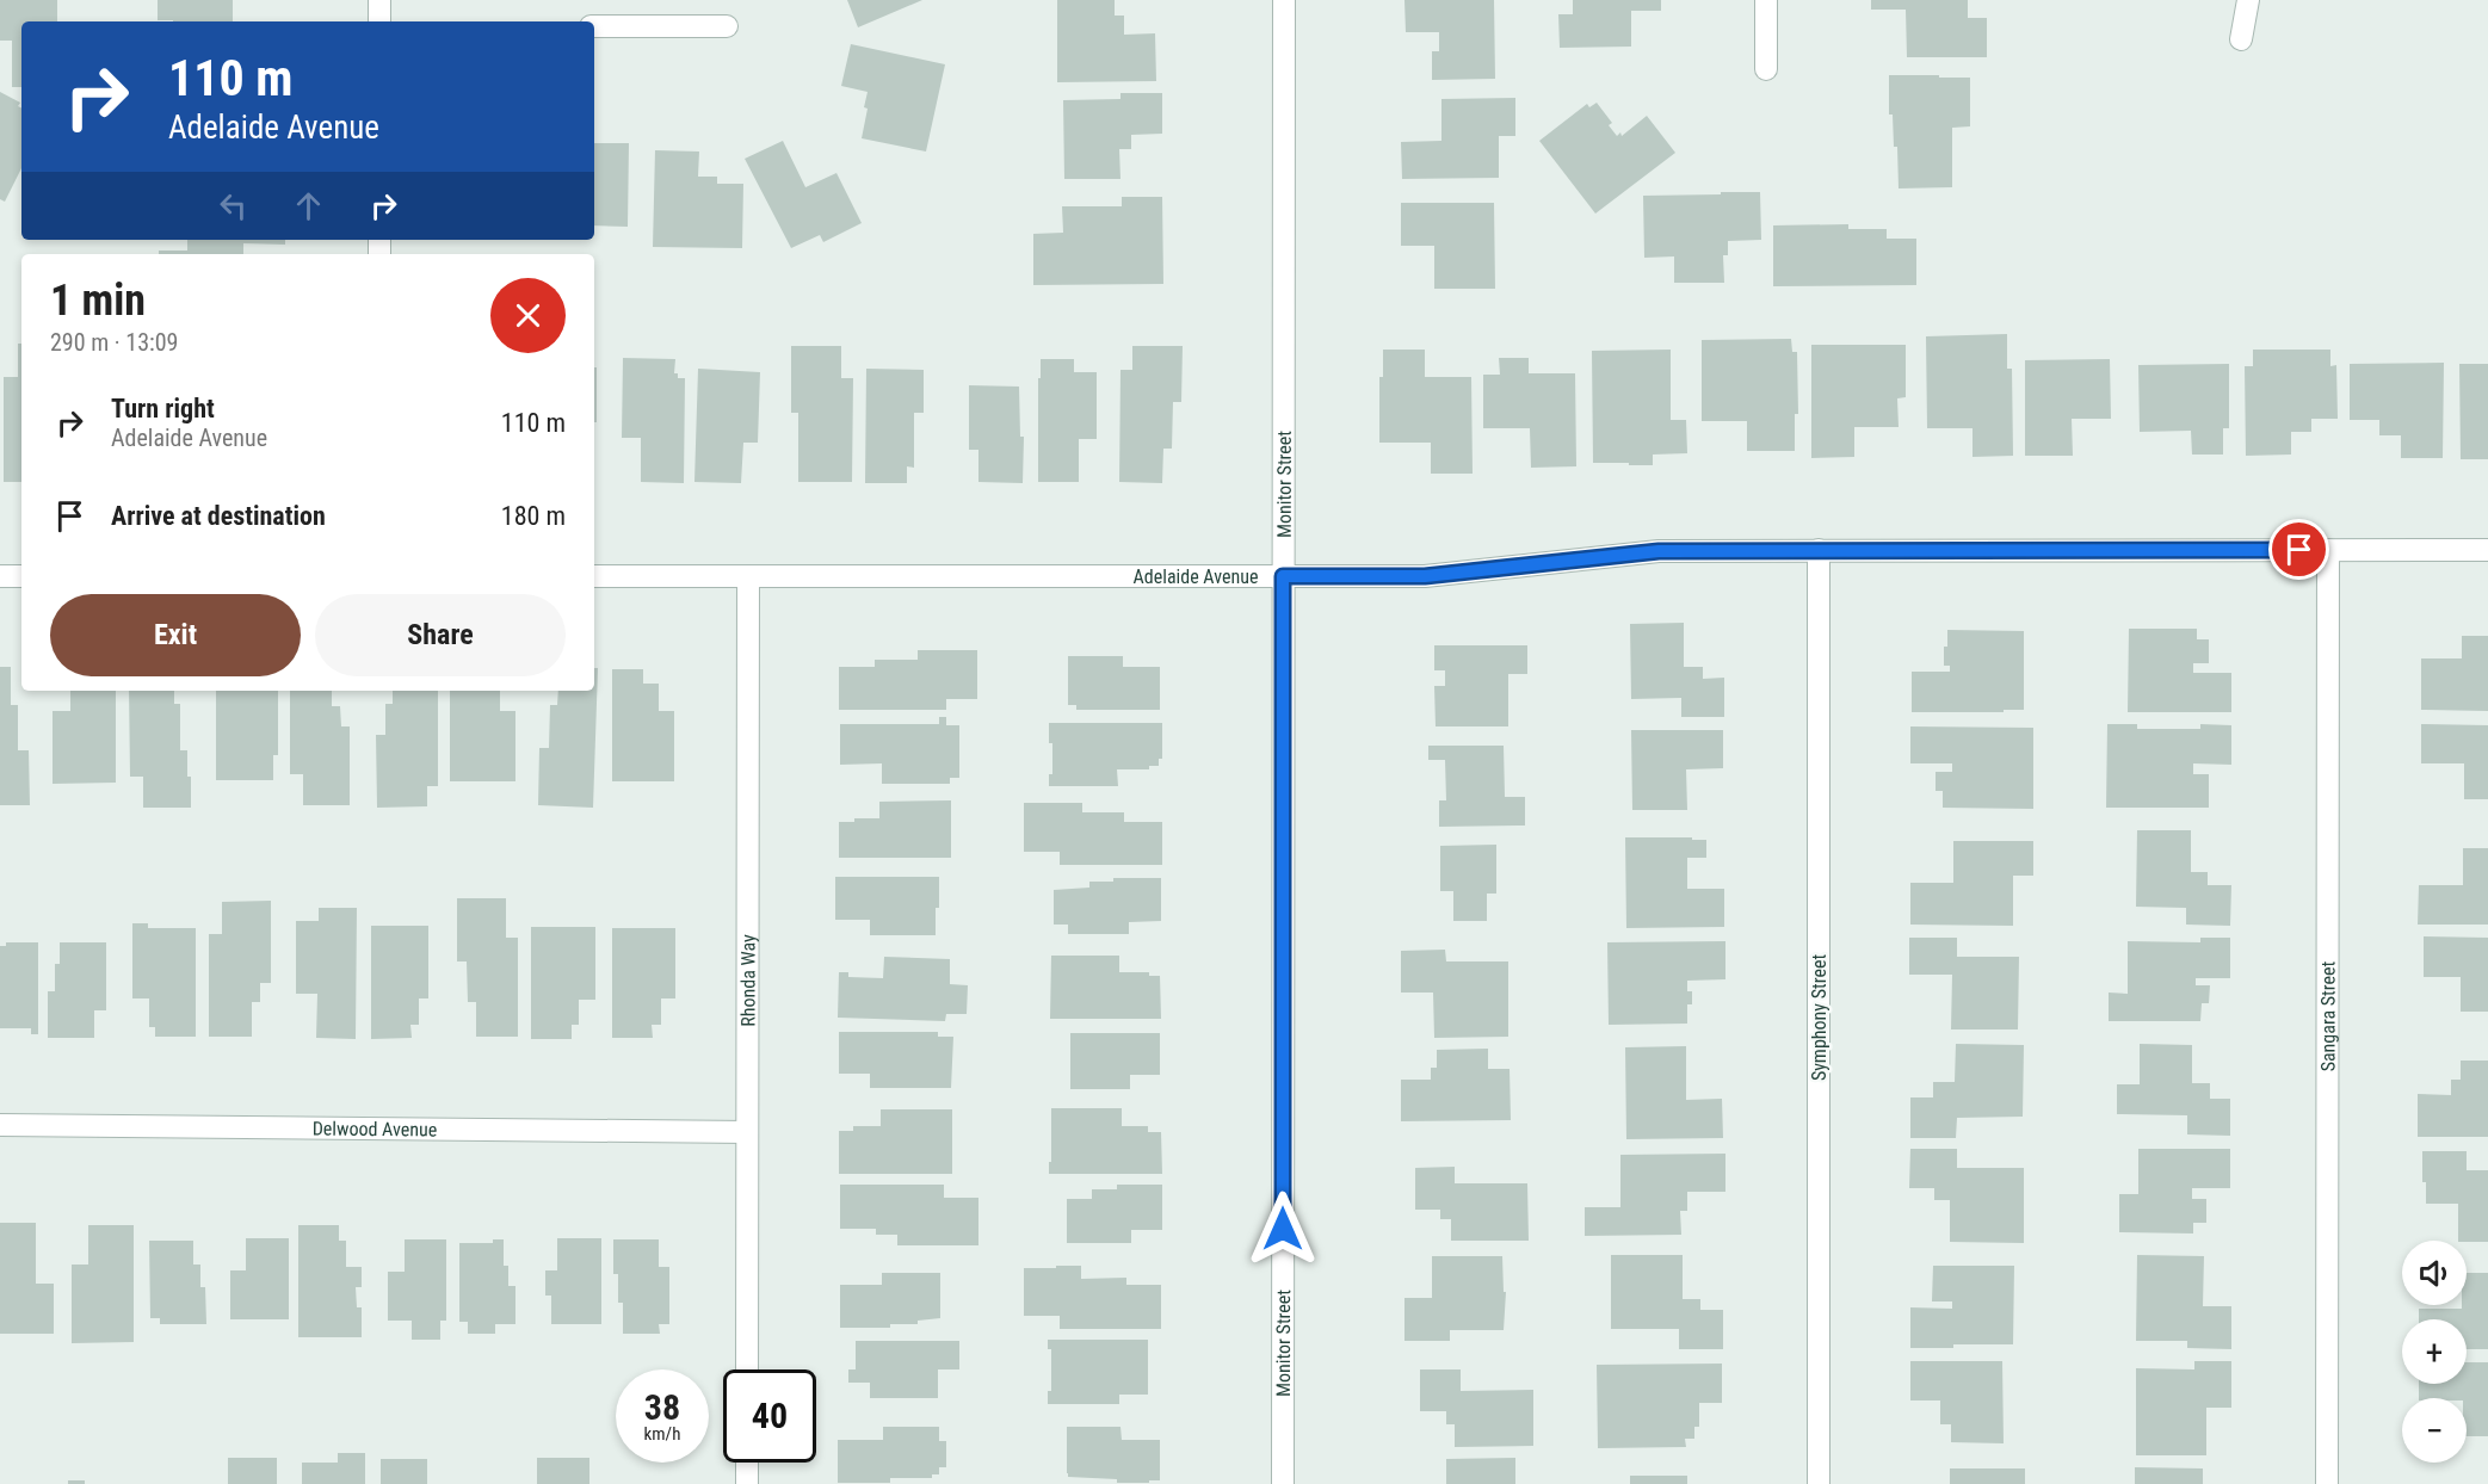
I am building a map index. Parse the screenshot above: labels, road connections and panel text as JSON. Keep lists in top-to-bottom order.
{
  "streets": {
    "street": [
      "Monitor Street",
      "Adelaide Avenue",
      "Rhonda Way",
      "Symphony Street",
      "Sangara Street",
      "Delwood Avenue"
    ]
  },
  "crossings": [
    ["Monitor Street", "Adelaide Avenue"],
    ["Adelaide Avenue", "Rhonda Way"],
    ["Adelaide Avenue", "Symphony Street"],
    ["Adelaide Avenue", "Sangara Street"],
    ["Rhonda Way", "Delwood Avenue"]
  ],
  "page": {
    "turn": ["110 m", "Adelaide Avenue"],
    "heading": ["1 min", "290 m · 13:09"],
    "list": [
      {
        "name": "Turn right",
        "note": "Adelaide Avenue",
        "value": "110 m"
      },
      {
        "name": "Arrive at destination",
        "value": "180 m"
      }
    ],
    "buttons": ["Exit", "Share"],
    "map_buttons": ["+", "−"],
    "speed": "38 km/h",
    "limit": "40"
  }
}
